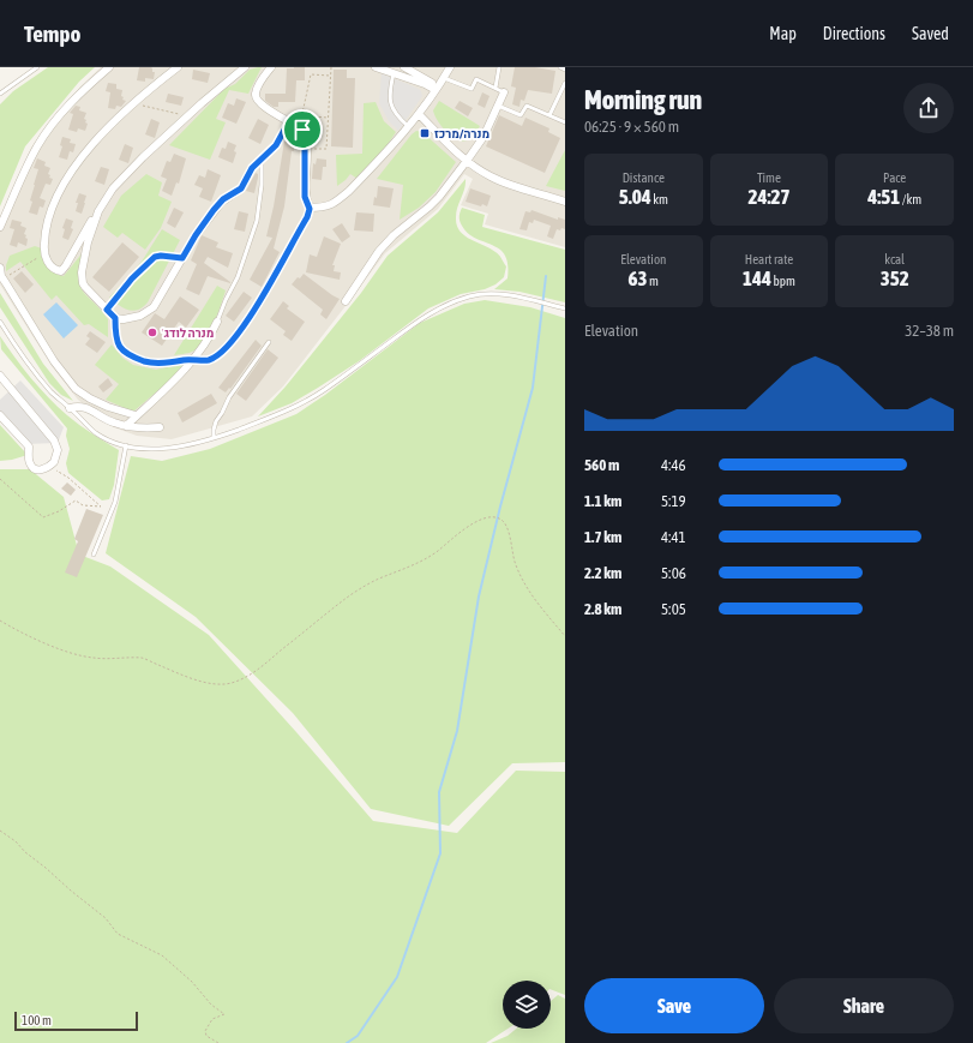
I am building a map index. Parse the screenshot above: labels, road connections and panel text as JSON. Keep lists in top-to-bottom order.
{
  "places": {
    "transit": ["מנרה/מרכז"],
    "other": ["'מנרה לודג"]
  },
  "scale_bar": "100 m",
  "page": {
    "header": "Tempo",
    "nav": ["Map", "Directions", "Saved"],
    "heading": ["Morning run", "06:25 · 9 × 560 m"],
    "stats": [
      ["Distance", "5.04 km"],
      ["Time", "24:27"],
      ["Pace", "4:51 /km"],
      ["Elevation", "63 m"],
      ["Heart rate", "144 bpm"],
      ["kcal", "352"]
    ],
    "chart": ["Elevation", "32–38 m"],
    "list": [
      {
        "name": "560 m",
        "note": "4:46"
      },
      {
        "name": "1.1 km",
        "note": "5:19"
      },
      {
        "name": "1.7 km",
        "note": "4:41"
      },
      {
        "name": "2.2 km",
        "note": "5:06"
      },
      {
        "name": "2.8 km",
        "note": "5:05"
      }
    ],
    "buttons": ["Save", "Share"],
    "scale": "100 m"
  }
}
